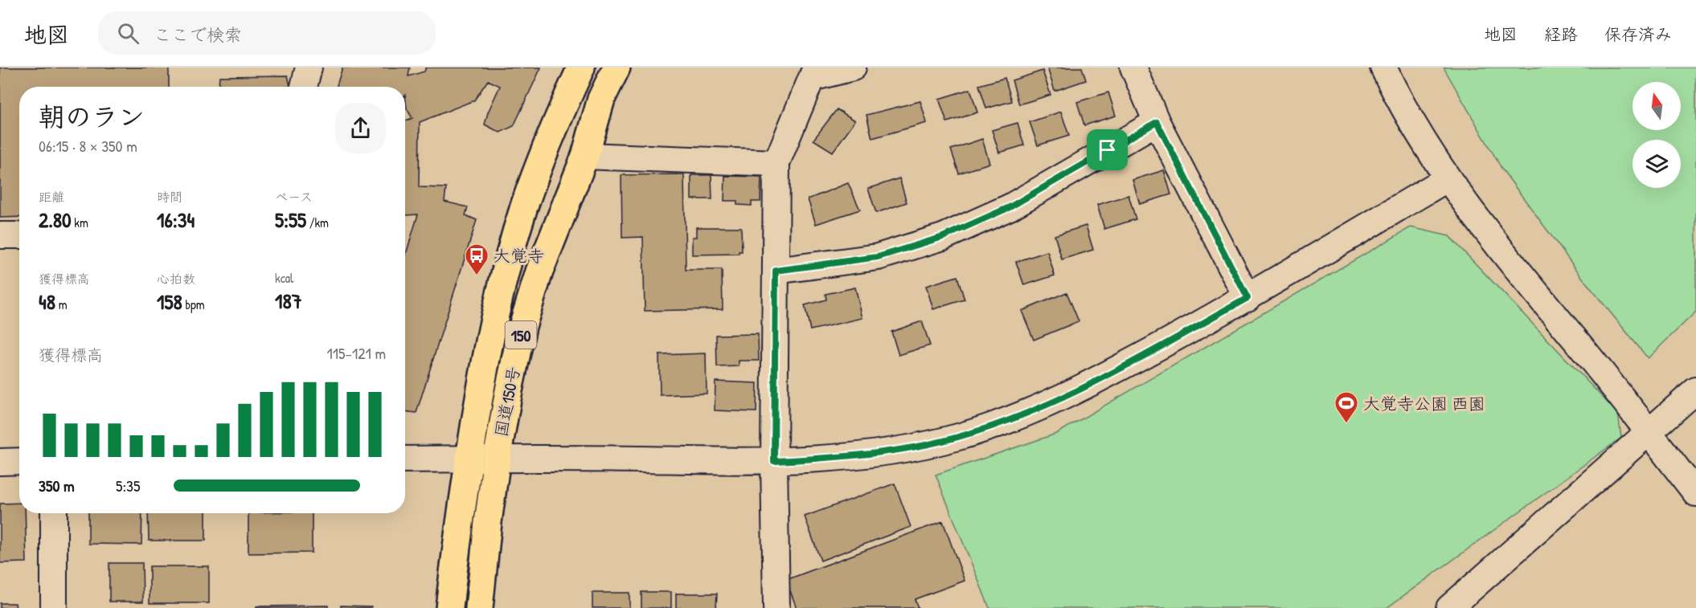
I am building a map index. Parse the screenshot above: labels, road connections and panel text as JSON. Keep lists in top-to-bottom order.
{
  "streets": {
    "highway": ["150", "国道150号"]
  },
  "places": {
    "bus stop": ["大覚寺"],
    "sports": ["大覚寺公園 西園"]
  },
  "north": "top",
  "page": {
    "header": "地図",
    "search": "ここで検索",
    "nav": ["地図", "経路", "保存済み"],
    "heading": ["朝のラン", "06:15 · 8 × 350 m"],
    "stats": [
      ["距離", "2.80 km"],
      ["時間", "16:34"],
      ["ペース", "5:55 /km"],
      ["獲得標高", "48 m"],
      ["心拍数", "158 bpm"],
      ["kcal", "187"]
    ],
    "chart": ["獲得標高", "115–121 m"],
    "list": [
      {
        "name": "350 m",
        "note": "5:35"
      }
    ]
  }
}
